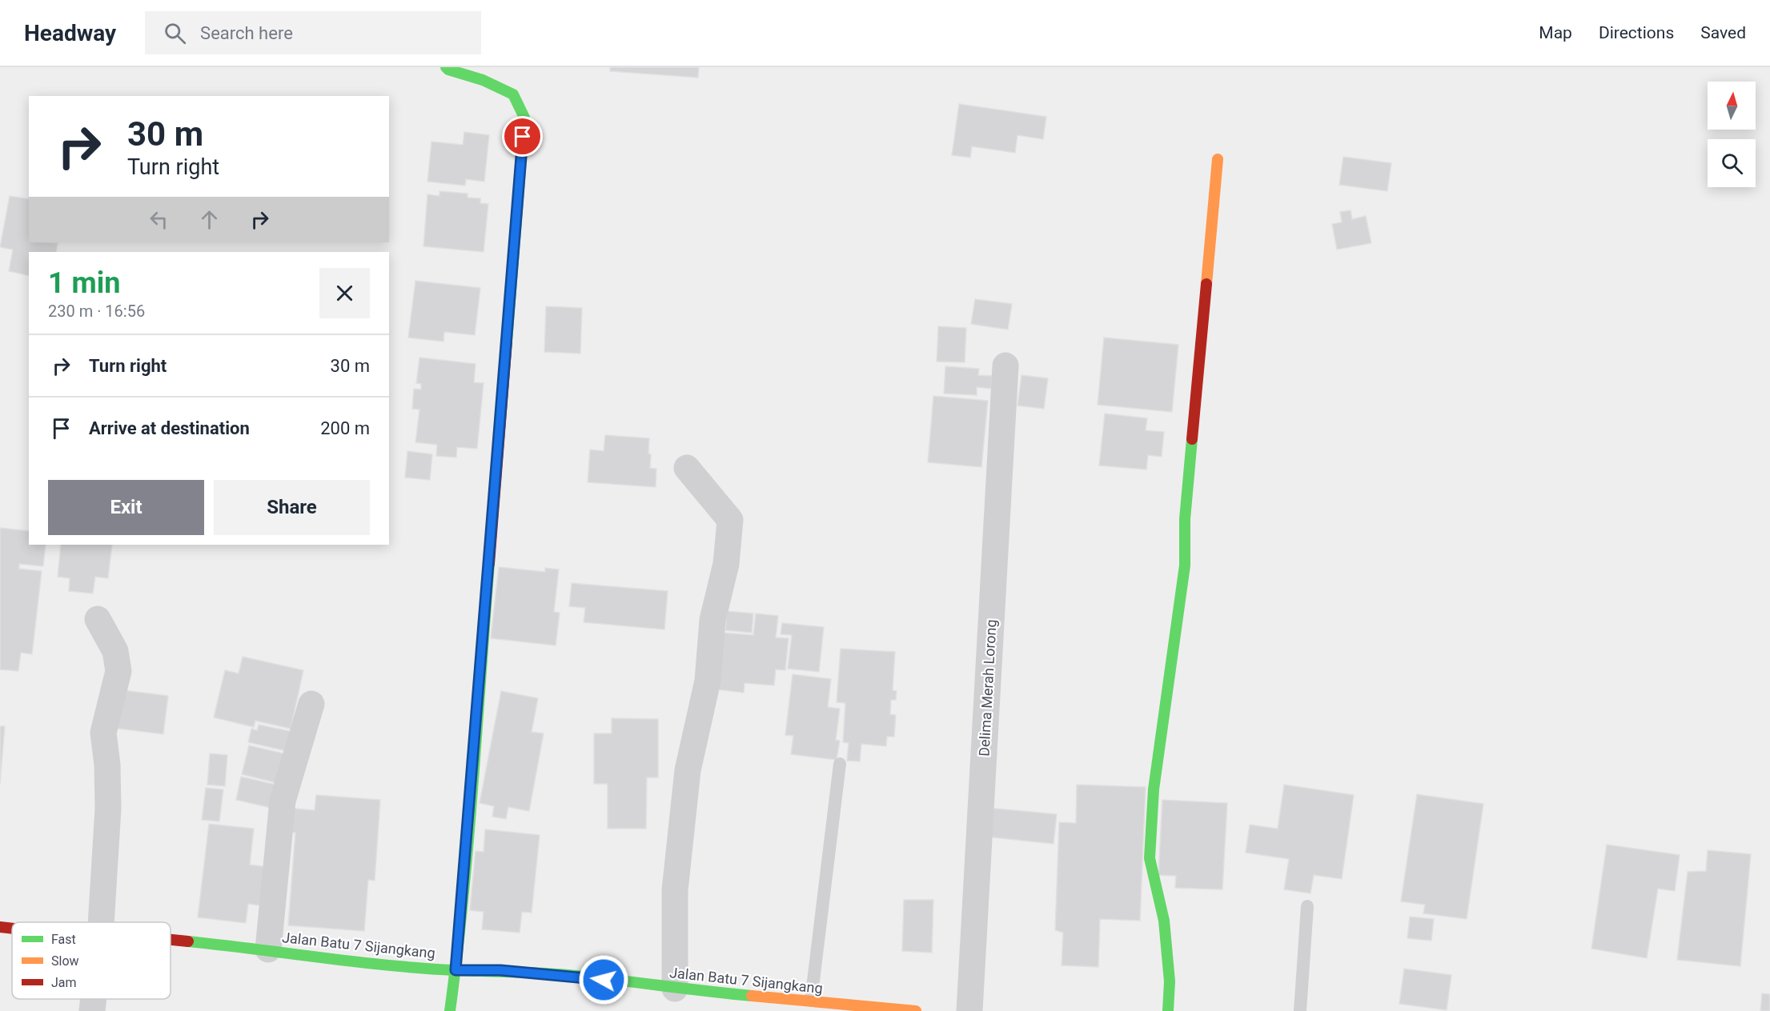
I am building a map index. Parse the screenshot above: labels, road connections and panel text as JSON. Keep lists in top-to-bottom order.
{
  "streets": {
    "street": ["Delima Merah Lorong", "Jalan Batu 7 Sijangkang"]
  },
  "legend": ["Fast", "Slow", "Jam"],
  "north": "top",
  "page": {
    "header": "Headway",
    "search": "Search here",
    "nav": ["Map", "Directions", "Saved"],
    "turn": ["30 m", "Turn right"],
    "heading": ["1 min", "230 m · 16:56"],
    "list": [
      {
        "name": "Turn right",
        "value": "30 m"
      },
      {
        "name": "Arrive at destination",
        "value": "200 m"
      }
    ],
    "buttons": ["Exit", "Share"]
  }
}
